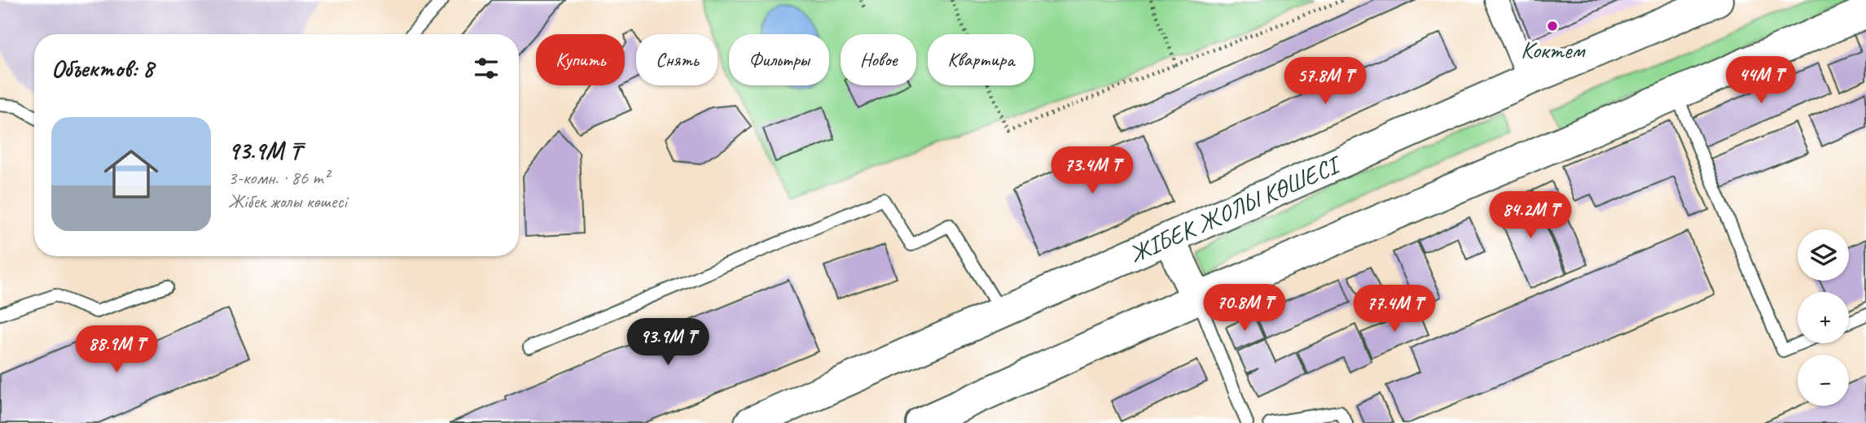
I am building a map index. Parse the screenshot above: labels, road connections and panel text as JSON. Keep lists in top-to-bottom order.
{
  "streets": {
    "main road": ["ЖІБЕК ЖОЛЫ КӨШЕСІ"]
  },
  "places": ["Коктем"],
  "page": {
    "chip": [
      "Купить",
      "Снять",
      "Фильтры",
      "Новое",
      "Квартира"
    ],
    "heading": "Объектов: 8",
    "price": [
      "44M ₸",
      "57.8M ₸",
      "73.4M ₸",
      "84.2M ₸",
      "70.8M ₸",
      "77.4M ₸",
      "93.9M ₸",
      "88.9M ₸"
    ],
    "list": [
      {
        "name": "93.9M ₸",
        "note": "3-комн. · 86 m² · Жібек жолы көшесі"
      }
    ],
    "map_buttons": ["+", "−"]
  }
}
